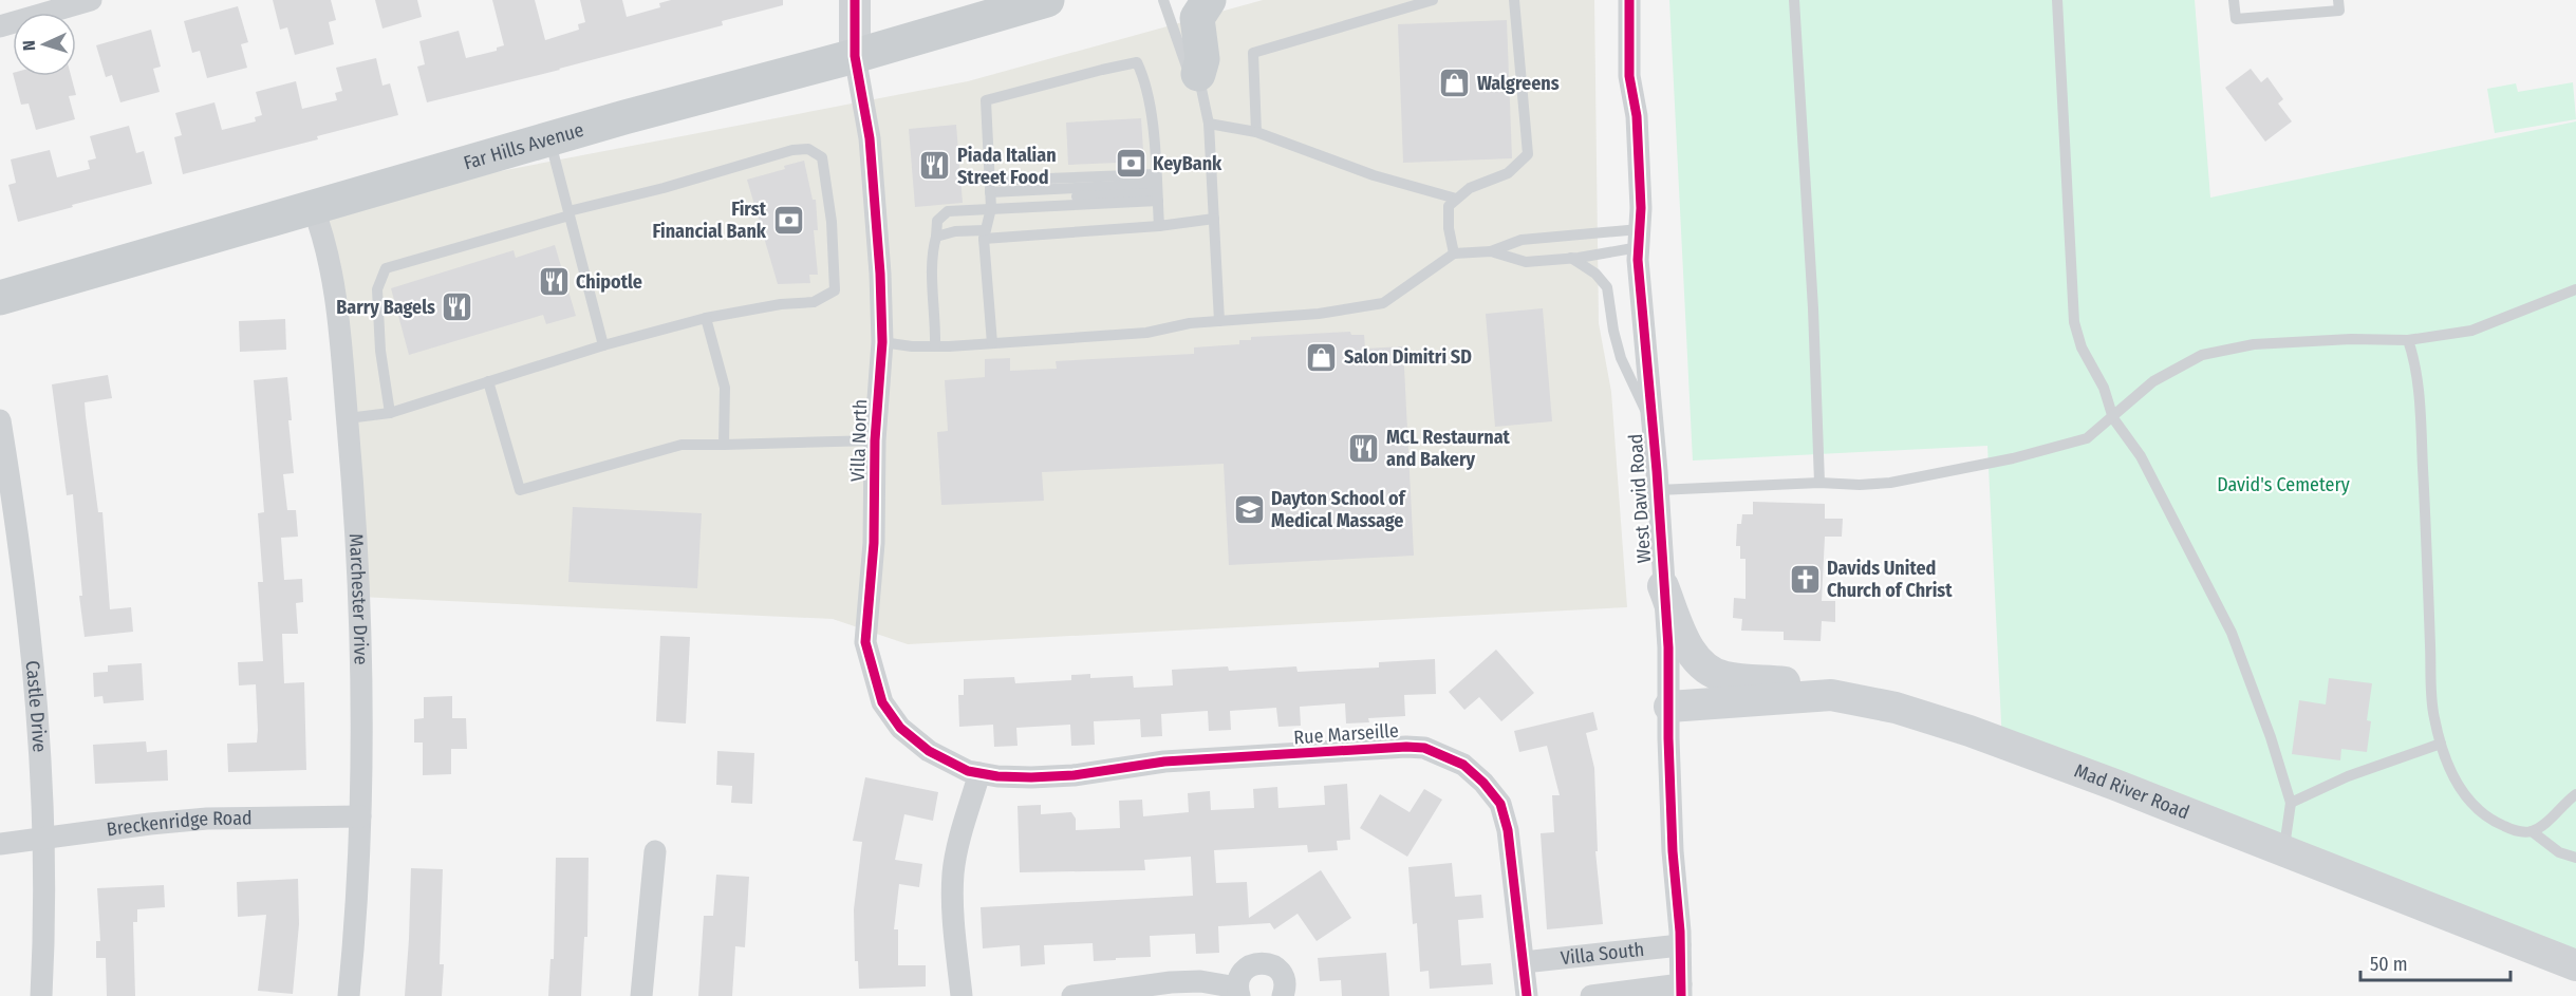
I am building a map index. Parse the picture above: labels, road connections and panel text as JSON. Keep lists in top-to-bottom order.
{
  "streets": {
    "main road": ["Far Hills Avenue"],
    "street": [
      "Villa North",
      "West David Road",
      "Marchester Drive",
      "Castle Drive",
      "Rue Marseille",
      "Mad River Road",
      "Breckenridge Road",
      "Villa South"
    ]
  },
  "crossings": [
    ["Far Hills Avenue", "Villa North"],
    ["Far Hills Avenue", "Marchester Drive"],
    ["Villa North", "Rue Marseille"],
    ["West David Road", "Mad River Road"],
    ["West David Road", "Villa South"],
    ["Marchester Drive", "Breckenridge Road"],
    ["Castle Drive", "Breckenridge Road"],
    ["Rue Marseille", "Villa South"]
  ],
  "parks": ["David's Cemetery"],
  "places": {
    "shop": ["Walgreens", "Salon Dimitri SD"],
    "bank": ["KeyBank", "First Financial Bank"],
    "restaurant": [
      "Piada Italian Street Food",
      "Chipotle",
      "Barry Bagels",
      "MCL Restaurnat and Bakery"
    ],
    "school or university": ["Dayton School of Medical Massage"],
    "church": ["Davids United Church of Christ"]
  },
  "scale_bar": "50 m",
  "north": "left"
}
